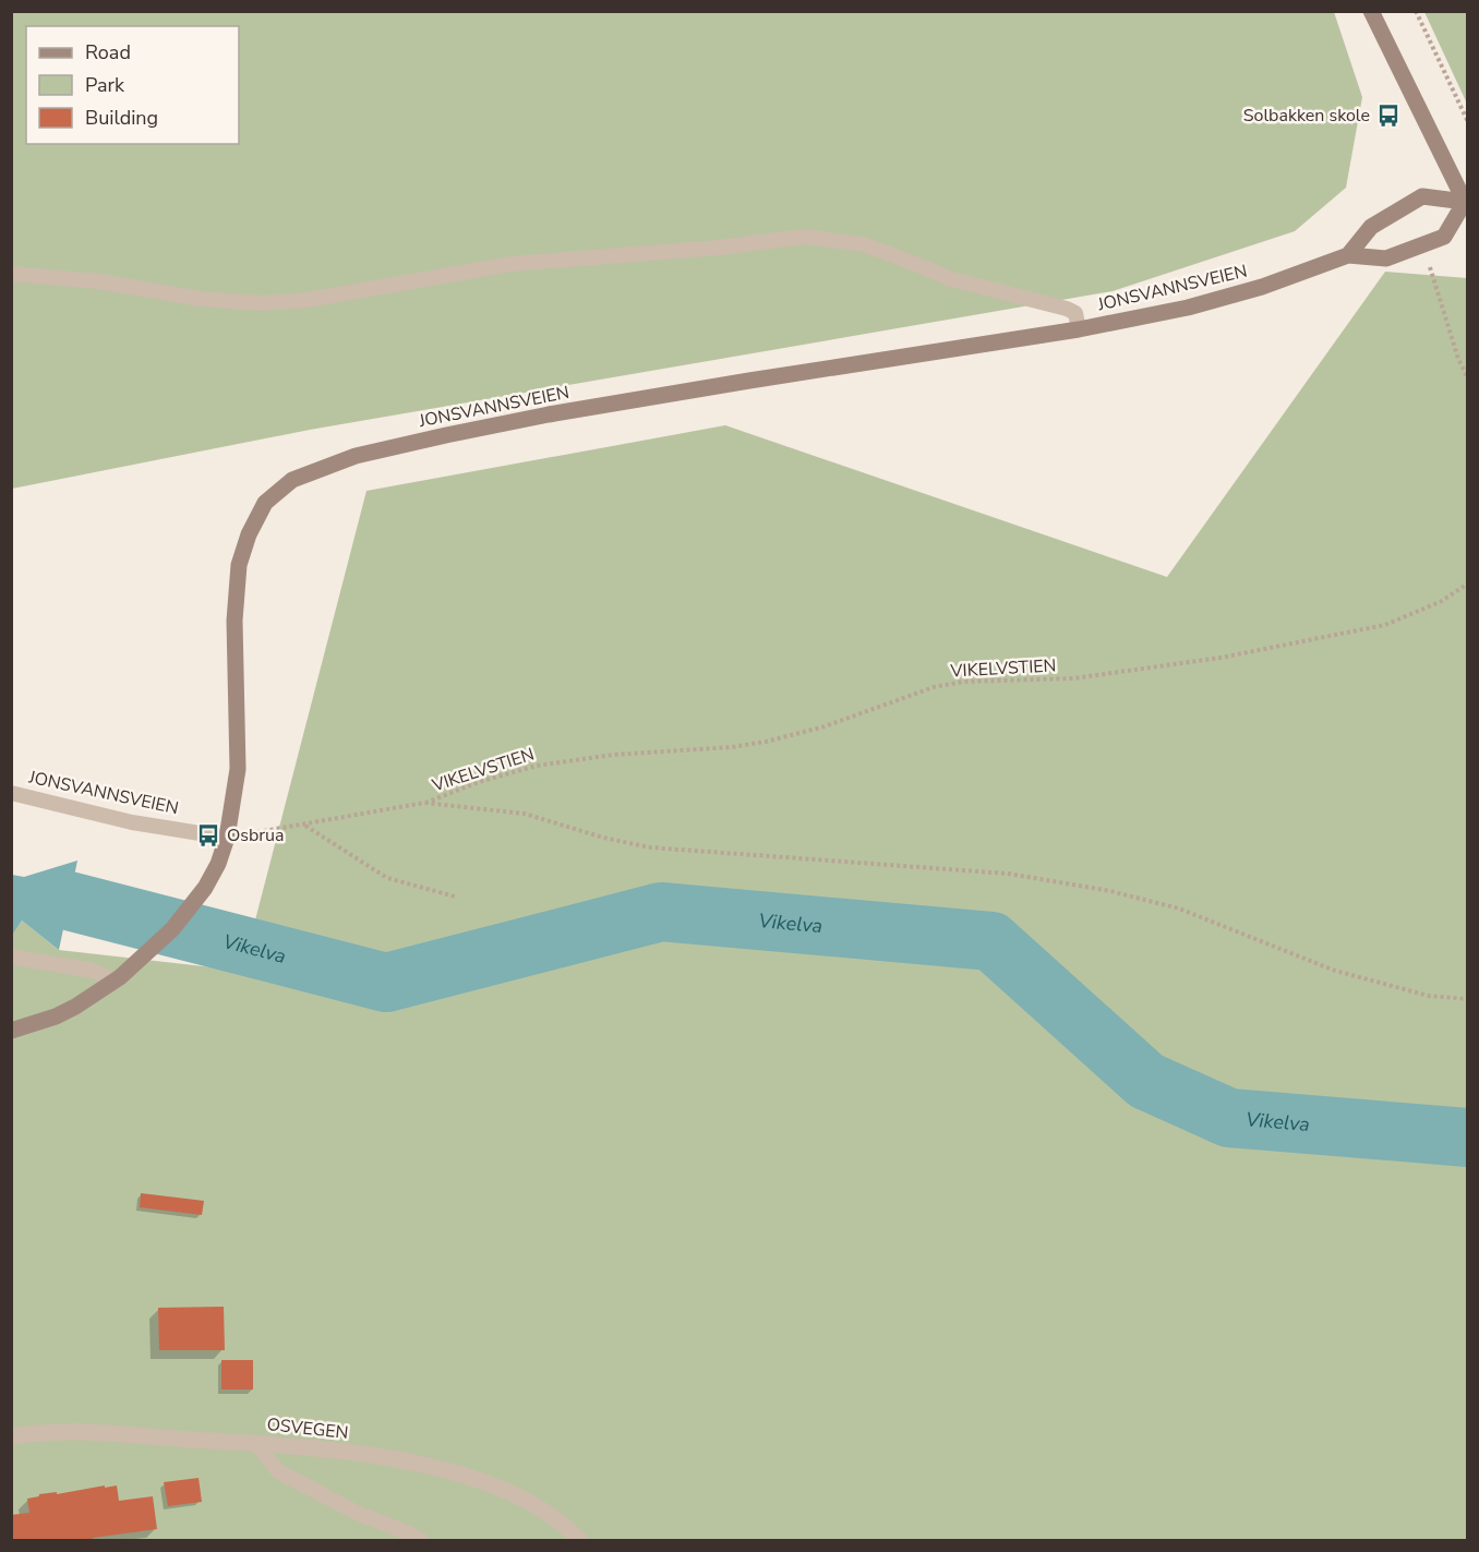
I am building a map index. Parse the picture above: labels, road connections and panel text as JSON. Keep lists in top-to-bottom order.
{
  "streets": {
    "main road": ["JONSVANNSVEIEN"],
    "street": ["OSVEGEN"],
    "path": ["VIKELVSTIEN"]
  },
  "crossings": [
    ["JONSVANNSVEIEN", "VIKELVSTIEN"]
  ],
  "water": ["Vikelva"],
  "places": {
    "bus stop": ["Solbakken skole", "Osbrua"]
  },
  "legend": ["Road", "Park", "Building"]
}
